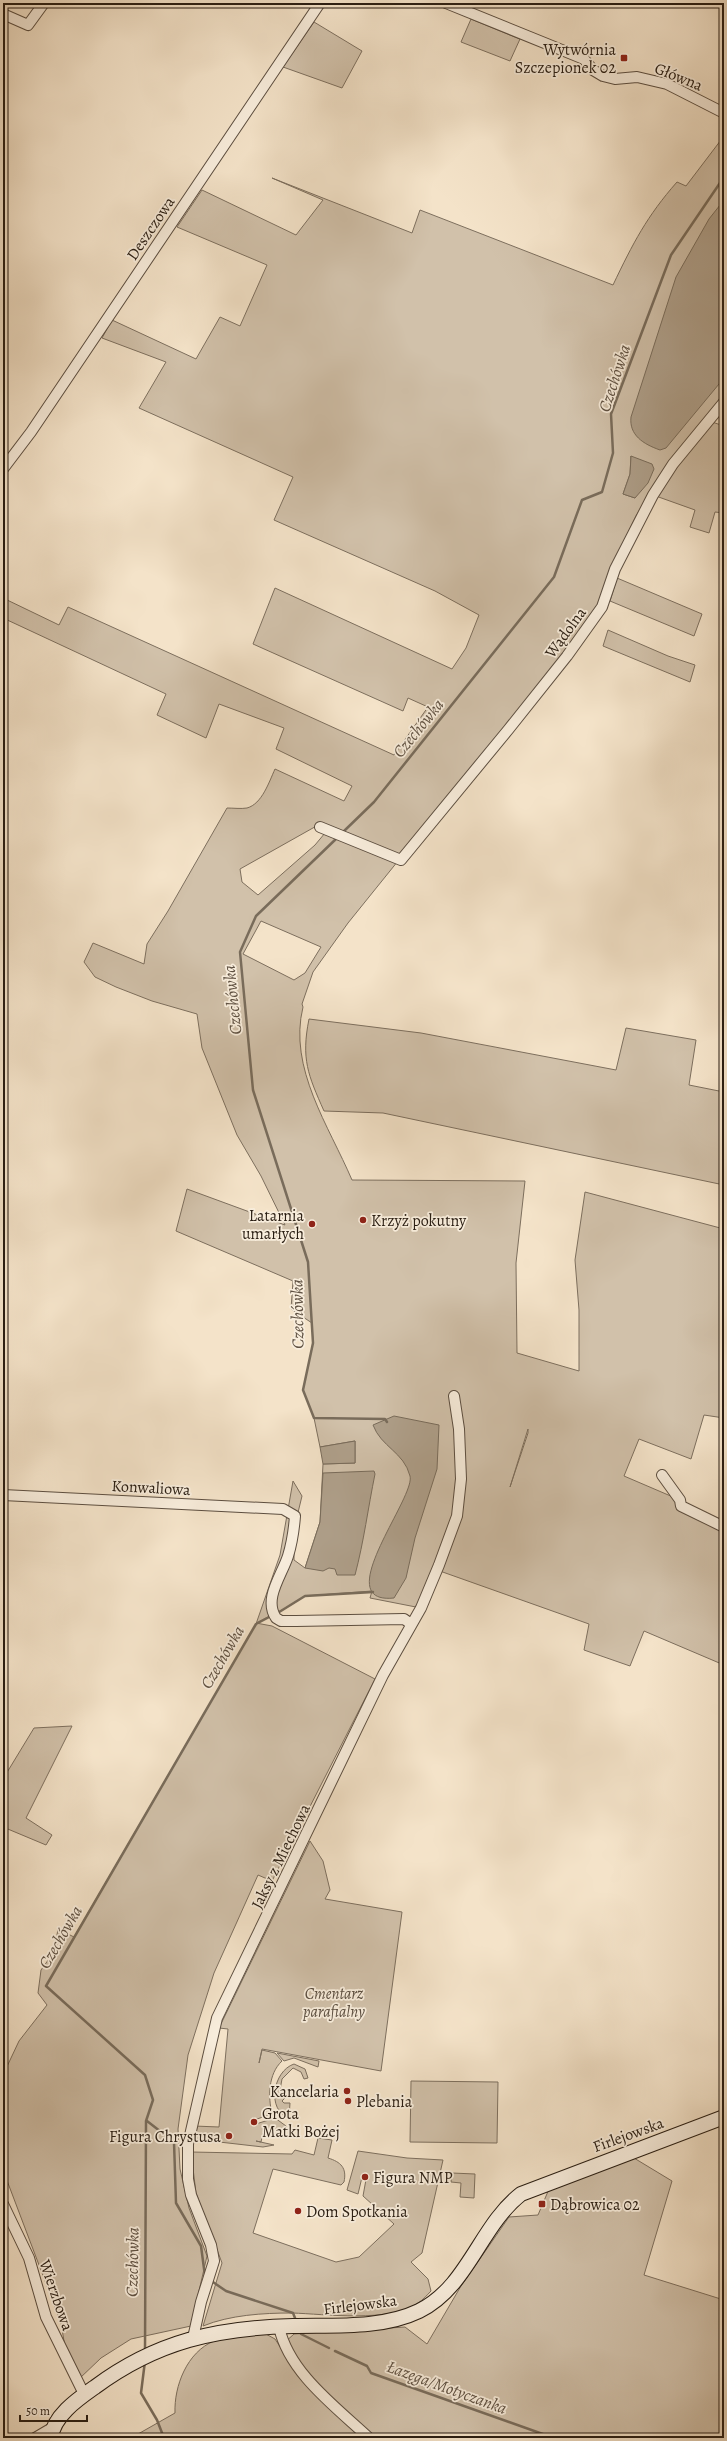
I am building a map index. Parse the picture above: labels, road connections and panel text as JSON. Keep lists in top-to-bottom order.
{
  "streets": {
    "street": [
      "Główna",
      "Deszczowa",
      "Wądolna",
      "Konwaliowa",
      "Jaksy z Miechowa",
      "Firlejowska",
      "Wierzbowa"
    ]
  },
  "crossings": [
    ["Konwaliowa", "Jaksy z Miechowa"],
    ["Jaksy z Miechowa", "Firlejowska"],
    ["Firlejowska", "Wierzbowa"]
  ],
  "water": ["Czechówka", "Łazęga/Motyczanka"],
  "parks": ["Cmentarz parafialny"],
  "places": {
    "transit": ["Wytwórnia Szczepionek 02", "Dąbrowica 02"],
    "other": [
      "Krzyż pokutny",
      "Latarnia umarłych",
      "Kancelaria",
      "Plebania",
      "Grota Matki Bożej",
      "Figura Chrystusa",
      "Figura NMP",
      "Dom Spotkania"
    ]
  },
  "scale_bar": "50 m"
}
